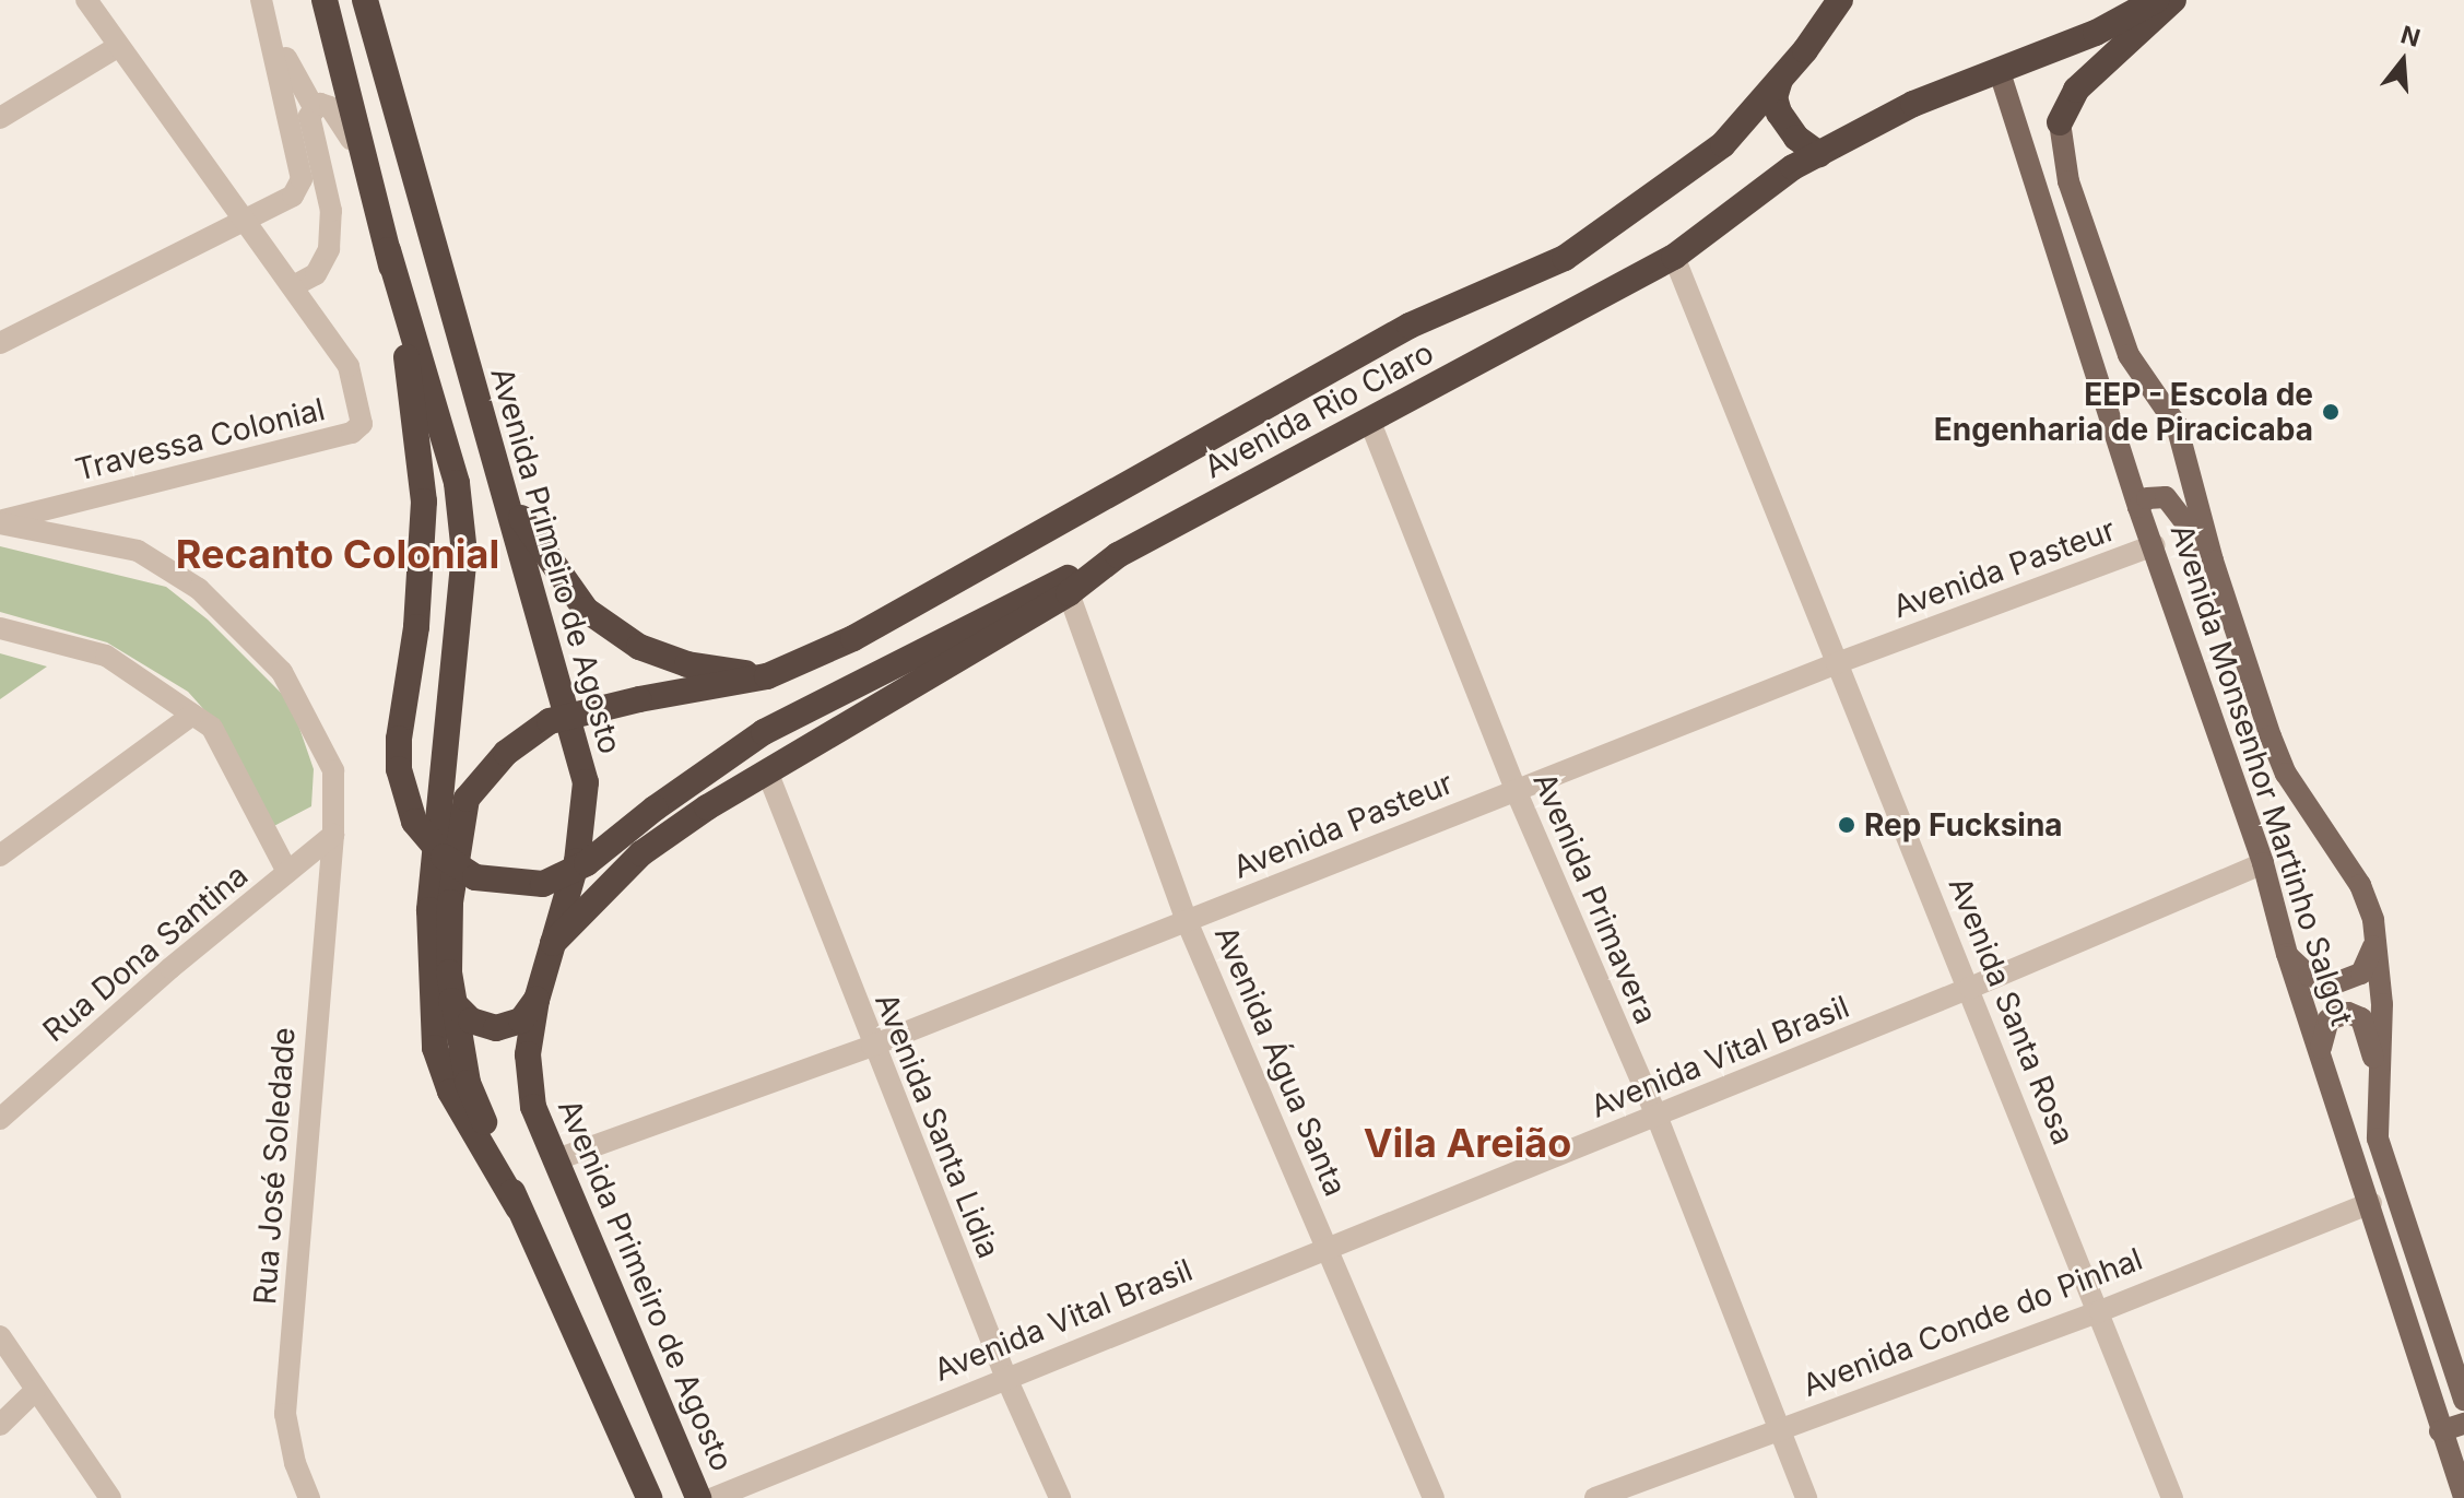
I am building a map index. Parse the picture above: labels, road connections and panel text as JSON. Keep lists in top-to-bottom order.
{
  "streets": {
    "highway": ["Avenida Rio Claro", "Avenida Primeiro de Agosto"],
    "main road": ["Avenida Monsenhor Martinho Salgot"],
    "street": [
      "Travessa Colonial",
      "Avenida Pasteur",
      "Avenida Primavera",
      "Rua Dona Santina",
      "Avenida Santa Rosa",
      "Avenida Vital Brasil",
      "Avenida Água Santa",
      "Avenida Santa Lidia",
      "Rua José Soledade",
      "Avenida Conde do Pinhal"
    ]
  },
  "crossings": [
    ["Avenida Rio Claro", "Avenida Primeiro de Agosto"],
    ["Avenida Rio Claro", "Avenida Monsenhor Martinho Salgot"],
    ["Avenida Rio Claro", "Avenida Primavera"],
    ["Avenida Rio Claro", "Avenida Santa Rosa"],
    ["Avenida Rio Claro", "Avenida Água Santa"],
    ["Avenida Rio Claro", "Avenida Santa Lidia"],
    ["Travessa Colonial", "Rua José Soledade"],
    ["Avenida Primeiro de Agosto", "Avenida Pasteur"],
    ["Avenida Pasteur", "Avenida Monsenhor Martinho Salgot"],
    ["Avenida Pasteur", "Avenida Primavera"],
    ["Avenida Pasteur", "Avenida Santa Rosa"],
    ["Avenida Pasteur", "Avenida Água Santa"],
    ["Avenida Pasteur", "Avenida Santa Lidia"],
    ["Avenida Monsenhor Martinho Salgot", "Avenida Vital Brasil"],
    ["Avenida Monsenhor Martinho Salgot", "Avenida Conde do Pinhal"],
    ["Avenida Primavera", "Avenida Vital Brasil"],
    ["Avenida Primavera", "Avenida Conde do Pinhal"],
    ["Rua Dona Santina", "Rua José Soledade"],
    ["Avenida Santa Rosa", "Avenida Vital Brasil"],
    ["Avenida Santa Rosa", "Avenida Conde do Pinhal"],
    ["Avenida Vital Brasil", "Avenida Água Santa"],
    ["Avenida Vital Brasil", "Avenida Santa Lidia"]
  ],
  "districts": ["Recanto Colonial", "Vila Areião"],
  "places": ["EEP - Escola de Engenharia de Piracicaba", "Rep Fucksina"],
  "north": "top"
}
